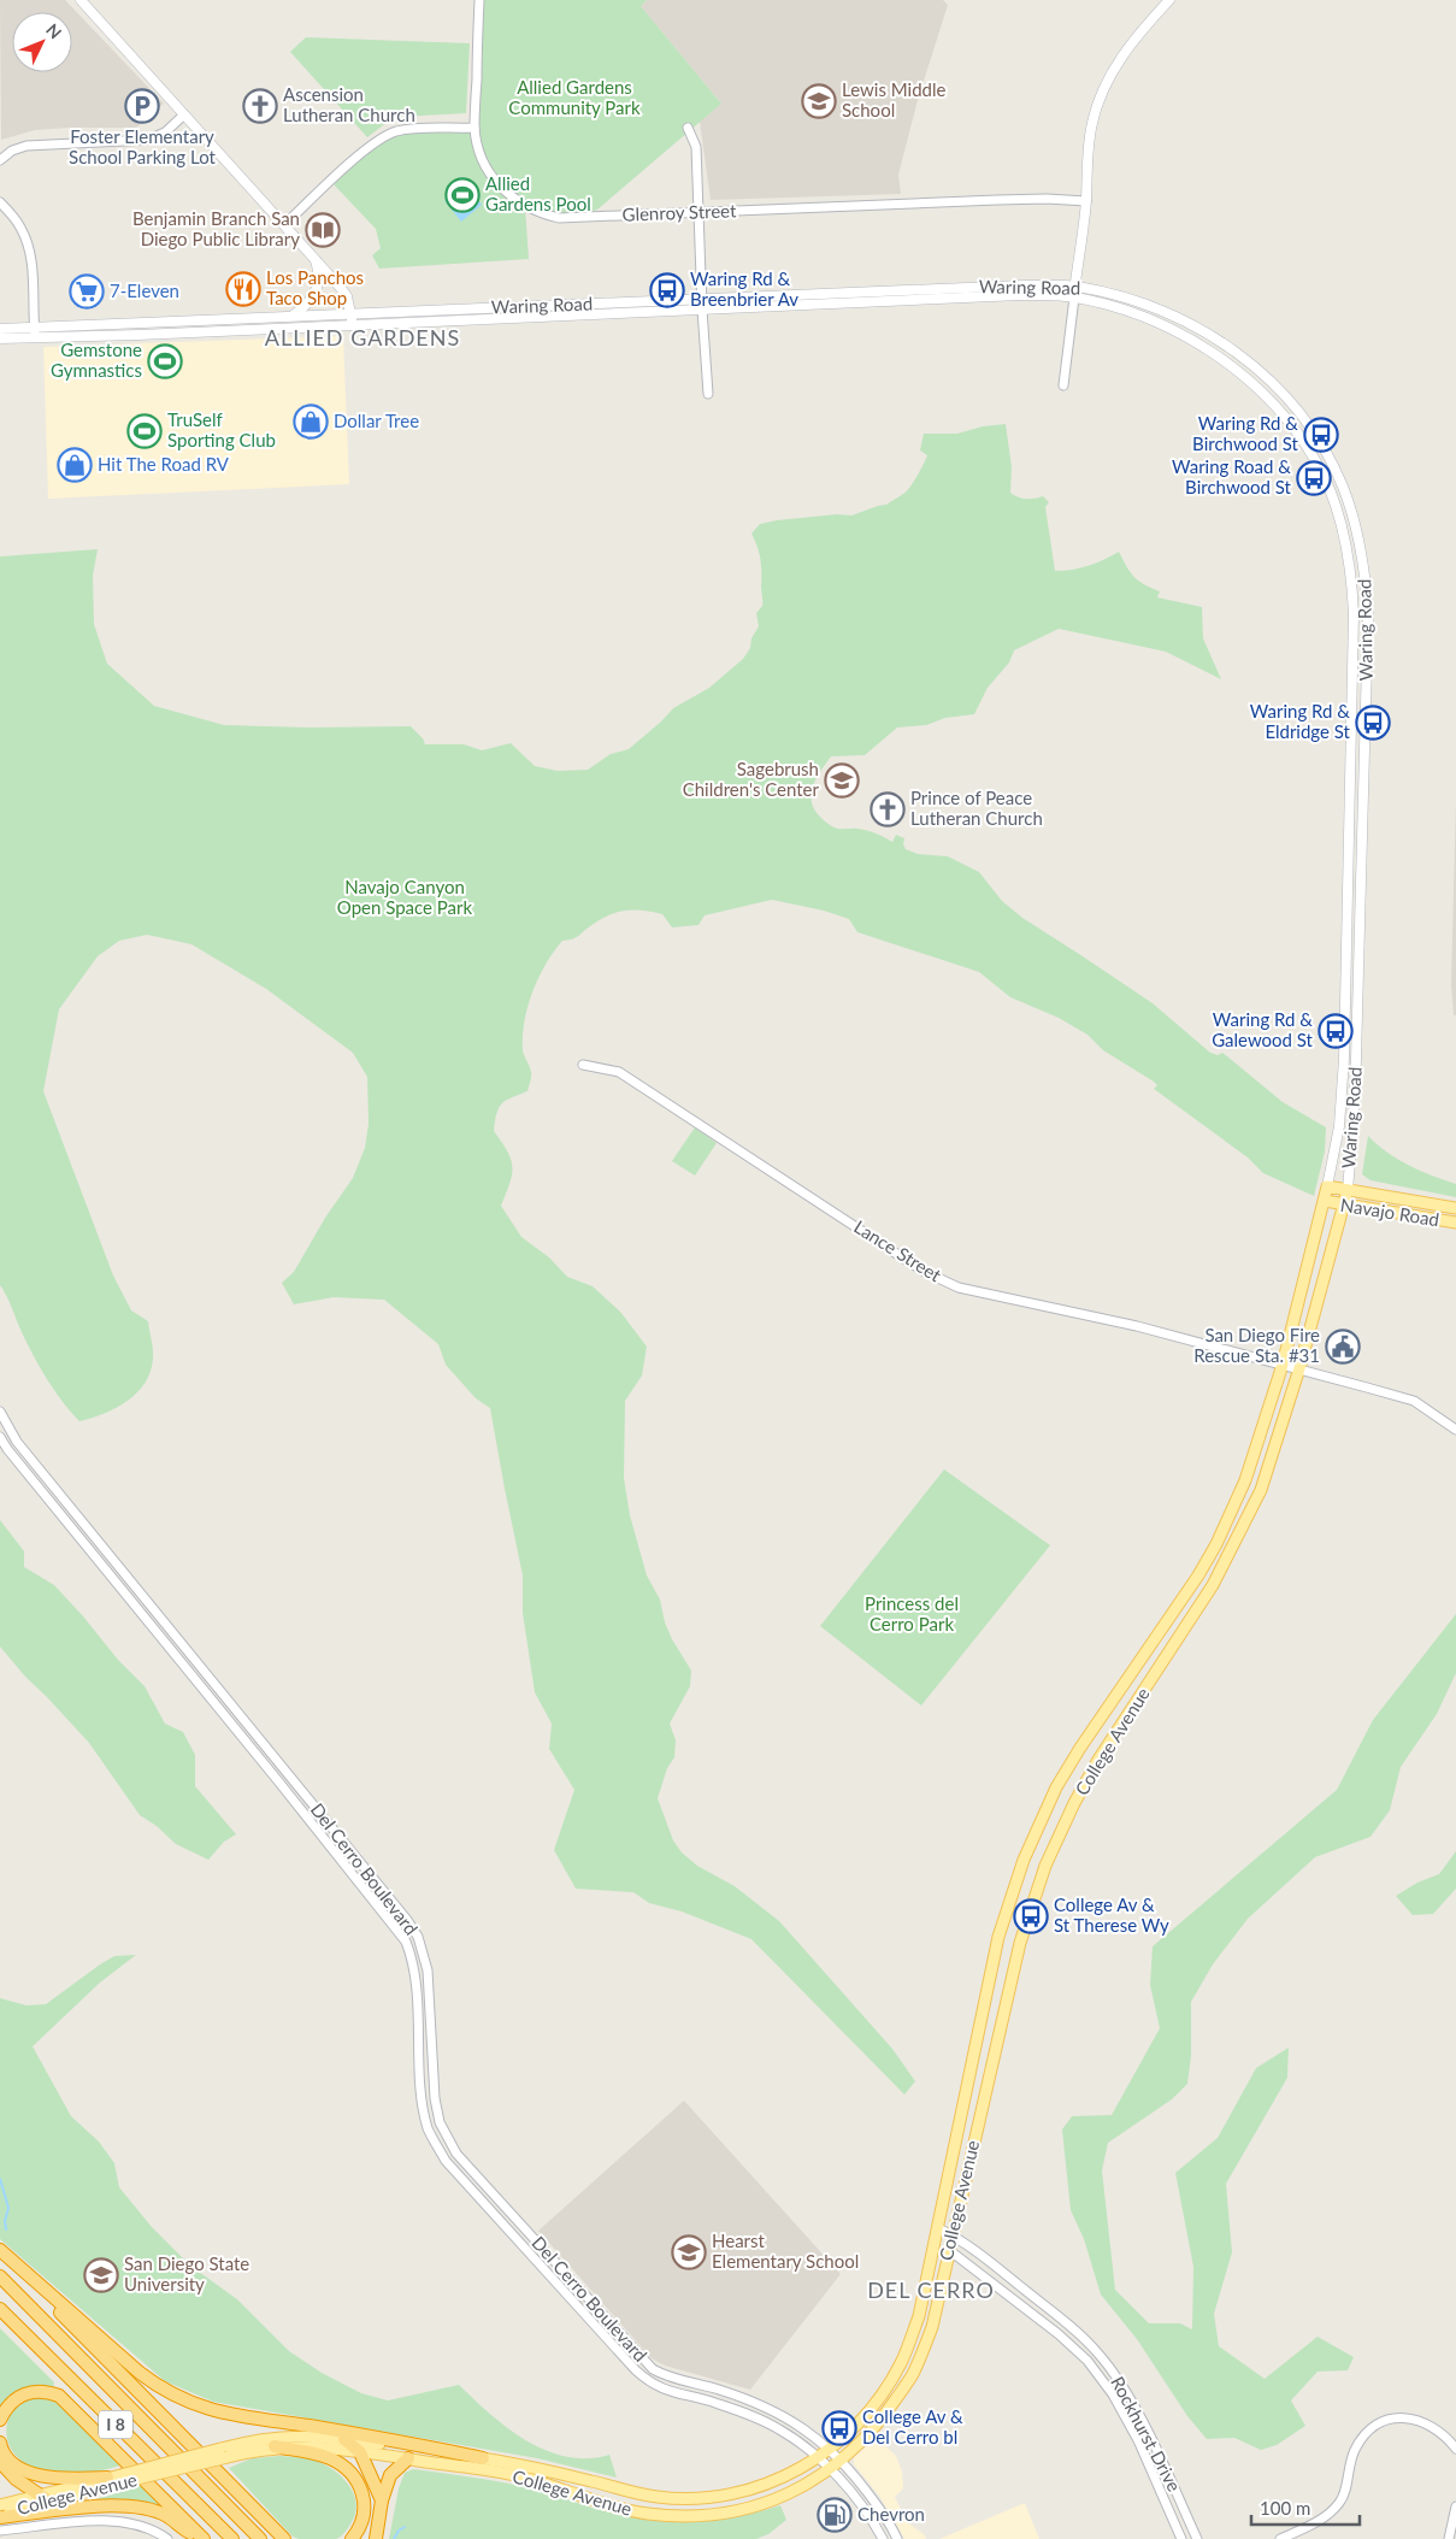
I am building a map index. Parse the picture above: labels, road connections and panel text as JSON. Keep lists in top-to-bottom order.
{
  "streets": {
    "highway": ["I 8"],
    "main road": ["Waring Road", "Navajo Road", "College Avenue"],
    "street": [
      "Glenroy Street",
      "Lance Street",
      "Del Cerro Boulevard",
      "Rockhurst Drive"
    ]
  },
  "crossings": [
    ["Waring Road", "Navajo Road"],
    ["Waring Road", "College Avenue"],
    ["Navajo Road", "College Avenue"],
    ["Lance Street", "College Avenue"],
    ["College Avenue", "Del Cerro Boulevard"],
    ["College Avenue", "Rockhurst Drive"]
  ],
  "districts": ["ALLIED GARDENS", "DEL CERRO"],
  "parks": ["Allied Gardens Community Park", "Navajo Canyon Open Space Park", "Princess del Cerro Park"],
  "places": {
    "school or university": [
      "Lewis Middle School",
      "Sagebrush Children's Center",
      "Hearst Elementary School",
      "San Diego State University"
    ],
    "parking": ["Foster Elementary School Parking Lot"],
    "church": ["Ascension Lutheran Church", "Prince of Peace Lutheran Church"],
    "sports": ["Allied Gardens Pool", "Gemstone Gymnastics", "TruSelf Sporting Club"],
    "library": ["Benjamin Branch San Diego Public Library"],
    "restaurant": ["Los Panchos Taco Shop"],
    "bus stop": [
      "Waring Rd & Breenbrier Av",
      "Waring Rd & Birchwood St",
      "Waring Road & Birchwood St",
      "Waring Rd & Eldridge St",
      "Waring Rd & Galewood St",
      "College Av & St Therese Wy",
      "College Av & Del Cerro bl"
    ],
    "supermarket": ["7-Eleven"],
    "shop": ["Dollar Tree", "Hit The Road RV"],
    "public building": ["San Diego Fire Rescue Sta. #31"],
    "fuel station": ["Chevron"]
  },
  "scale_bar": "100 m",
  "north": "top right"
}
